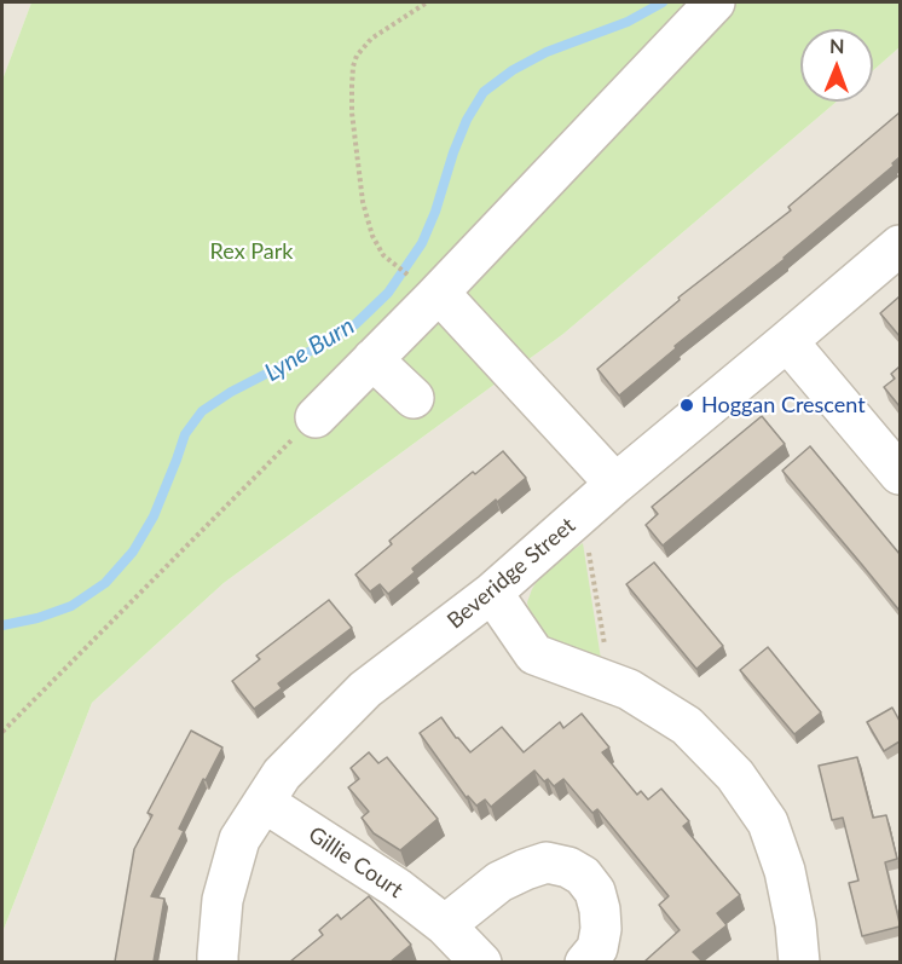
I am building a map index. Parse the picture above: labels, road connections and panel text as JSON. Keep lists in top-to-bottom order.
{
  "streets": {
    "street": ["Beveridge Street", "Gillie Court"]
  },
  "crossings": [
    ["Beveridge Street", "Gillie Court"]
  ],
  "water": ["Lyne Burn"],
  "parks": ["Rex Park"],
  "places": ["Hoggan Crescent"],
  "north": "top"
}
